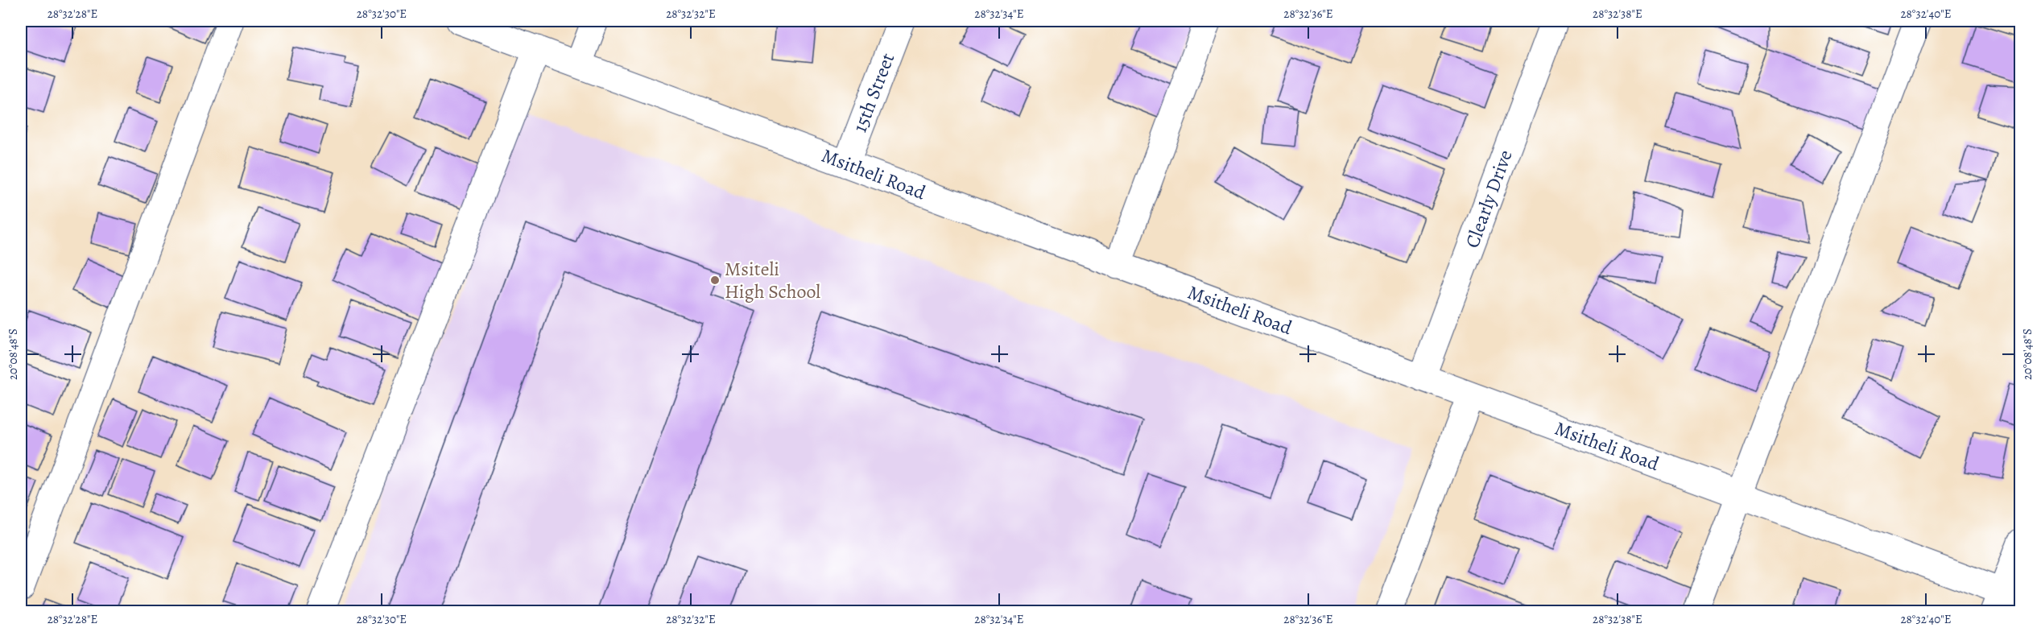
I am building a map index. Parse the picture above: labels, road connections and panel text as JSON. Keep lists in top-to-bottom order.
{
  "streets": {
    "street": ["15th Street", "Msitheli Road", "Clearly Drive"]
  },
  "crossings": [
    ["15th Street", "Msitheli Road"],
    ["Msitheli Road", "Clearly Drive"]
  ],
  "places": ["Msiteli High School"],
  "coordinates": [
    "28°32'28\"E",
    "28°32'30\"E",
    "28°32'32\"E",
    "28°32'34\"E",
    "28°32'36\"E",
    "28°32'38\"E",
    "28°32'40\"E",
    "20°08'48\"S"
  ]
}
